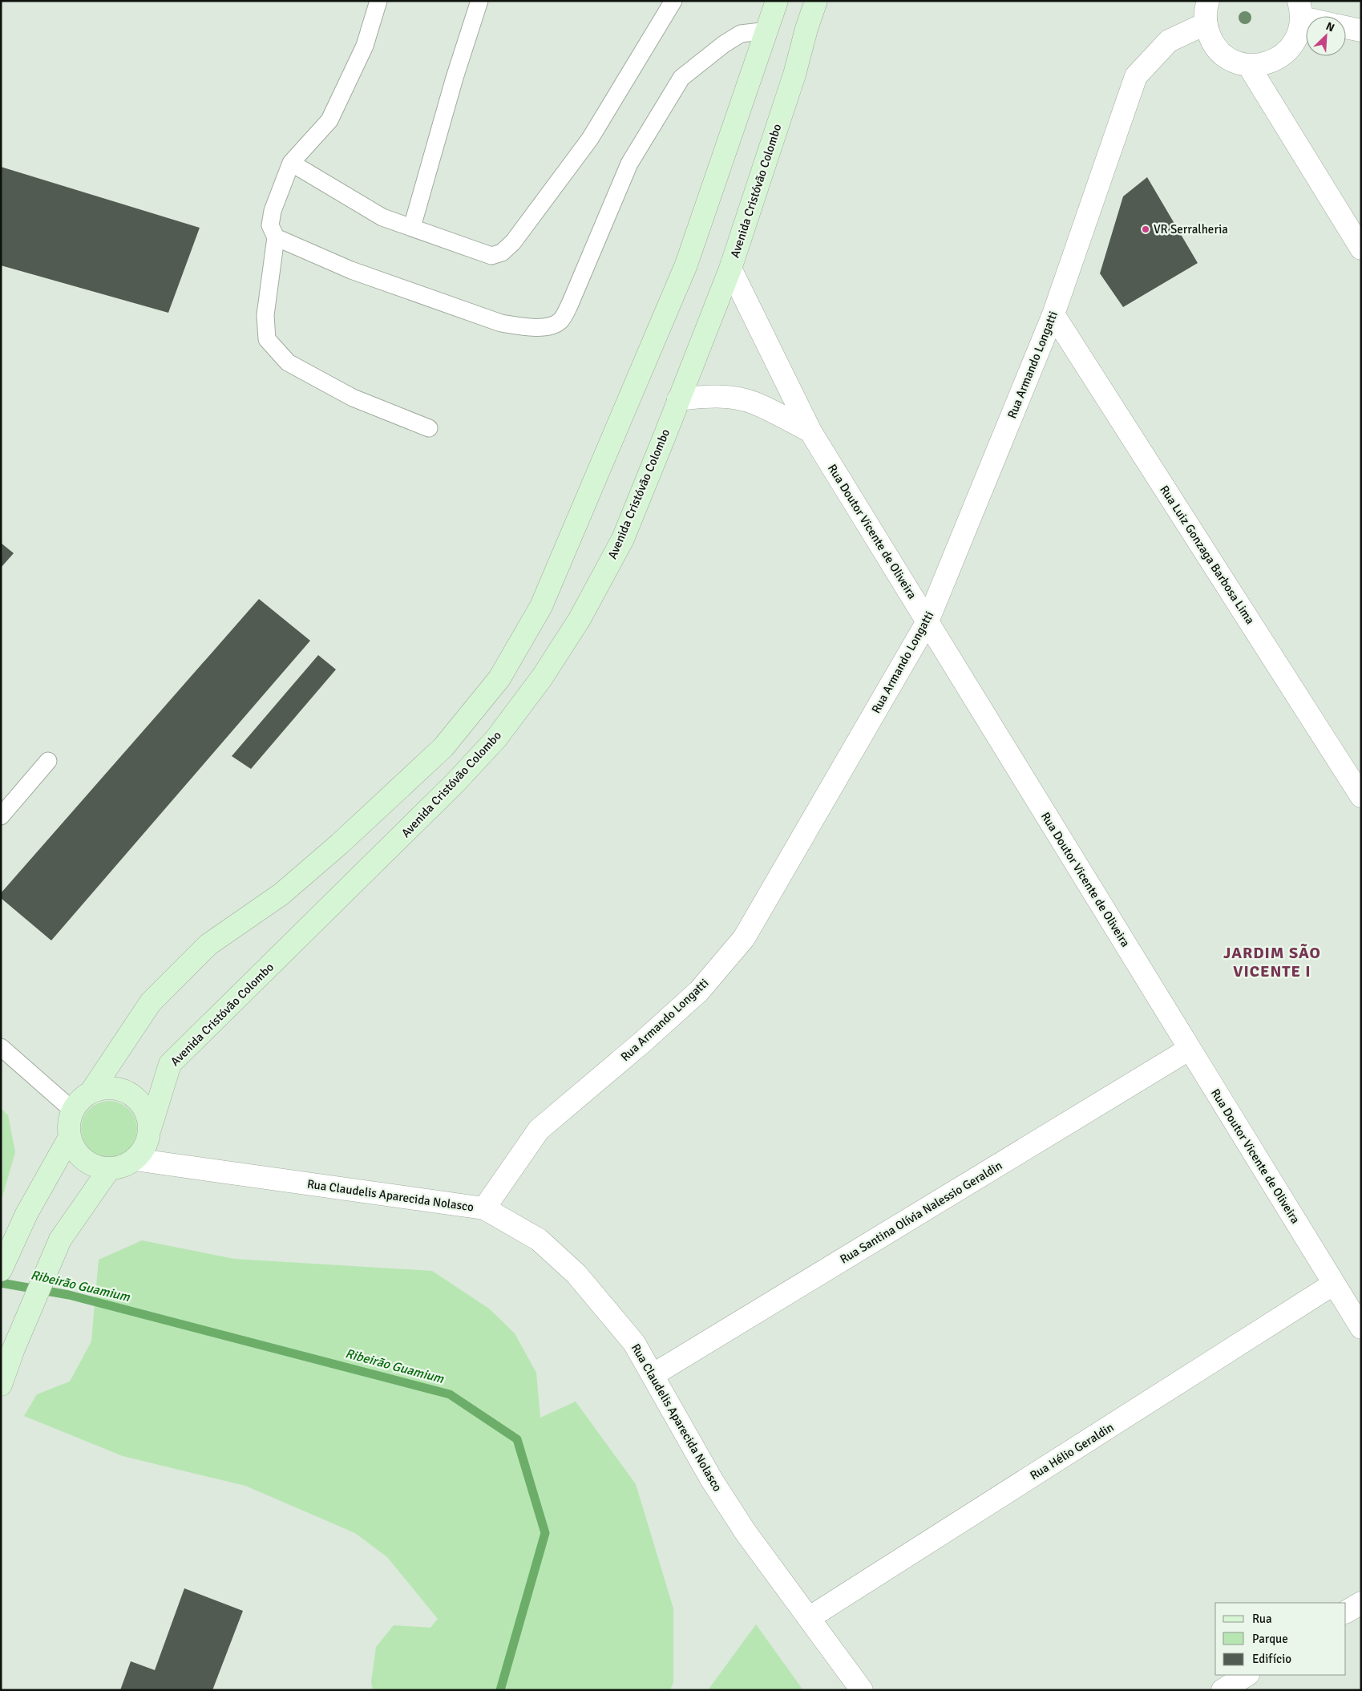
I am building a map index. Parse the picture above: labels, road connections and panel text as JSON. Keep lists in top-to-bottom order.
{
  "streets": {
    "main road": ["Avenida Cristóvão Colombo"],
    "street": [
      "Rua Armando Longatti",
      "Rua Doutor Vicente de Oliveira",
      "Rua Luiz Gonzaga Barbosa Lima",
      "Rua Claudelis Aparecida Nolasco",
      "Rua Santina Olívia Nalessio Geraldin",
      "Rua Hélio Geraldin"
    ]
  },
  "crossings": [
    ["Avenida Cristóvão Colombo", "Rua Doutor Vicente de Oliveira"],
    ["Avenida Cristóvão Colombo", "Rua Claudelis Aparecida Nolasco"],
    ["Rua Armando Longatti", "Rua Doutor Vicente de Oliveira"],
    ["Rua Armando Longatti", "Rua Luiz Gonzaga Barbosa Lima"],
    ["Rua Armando Longatti", "Rua Claudelis Aparecida Nolasco"],
    ["Rua Doutor Vicente de Oliveira", "Rua Santina Olívia Nalessio Geraldin"],
    ["Rua Doutor Vicente de Oliveira", "Rua Hélio Geraldin"],
    ["Rua Claudelis Aparecida Nolasco", "Rua Santina Olívia Nalessio Geraldin"],
    ["Rua Claudelis Aparecida Nolasco", "Rua Hélio Geraldin"]
  ],
  "districts": ["JARDIM SÃO VICENTE I"],
  "water": ["Ribeirão Guamium"],
  "places": ["VR Serralheria"],
  "legend": ["Rua", "Parque", "Edifício"],
  "north": "top right"
}
